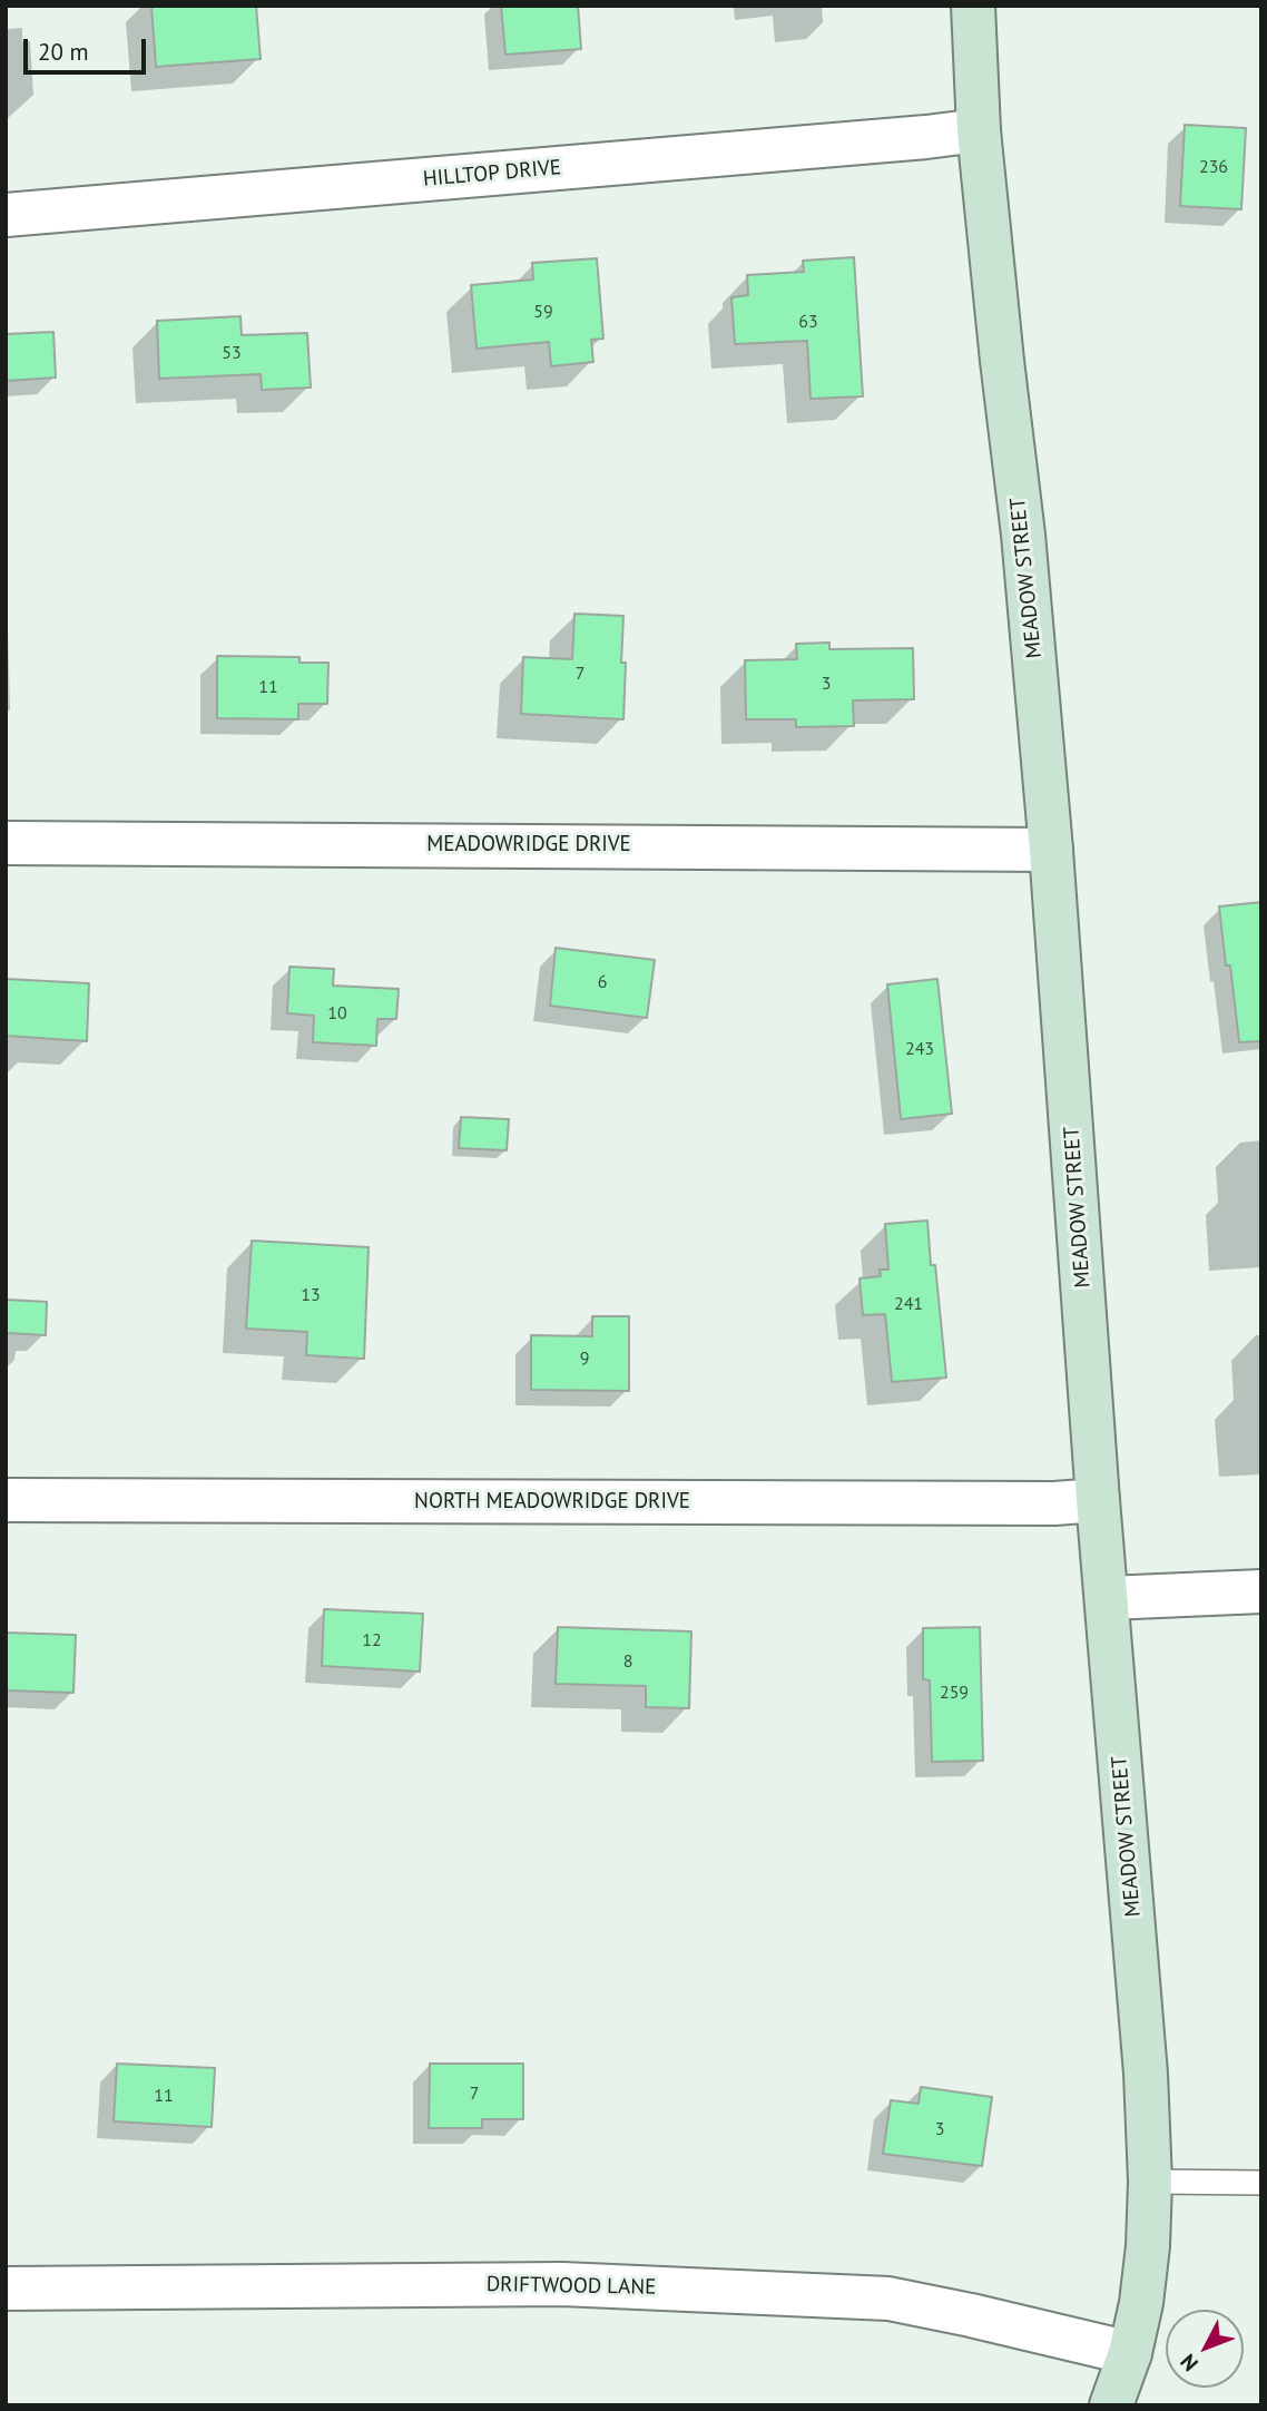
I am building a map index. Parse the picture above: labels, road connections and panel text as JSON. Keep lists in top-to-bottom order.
{
  "streets": {
    "street": [
      "HILLTOP DRIVE",
      "MEADOW STREET",
      "MEADOWRIDGE DRIVE",
      "NORTH MEADOWRIDGE DRIVE",
      "DRIFTWOOD LANE"
    ]
  },
  "crossings": [
    ["HILLTOP DRIVE", "MEADOW STREET"],
    ["MEADOW STREET", "MEADOWRIDGE DRIVE"],
    ["MEADOW STREET", "NORTH MEADOWRIDGE DRIVE"],
    ["MEADOW STREET", "DRIFTWOOD LANE"]
  ],
  "house_numbers": [
    "236",
    "59",
    "63",
    "53",
    "7",
    "3",
    "11",
    "6",
    "10",
    "243",
    "13",
    "241",
    "9",
    "12",
    "8",
    "259",
    "7",
    "11",
    "3"
  ],
  "scale_bar": "20 m",
  "north": "bottom left"
}
